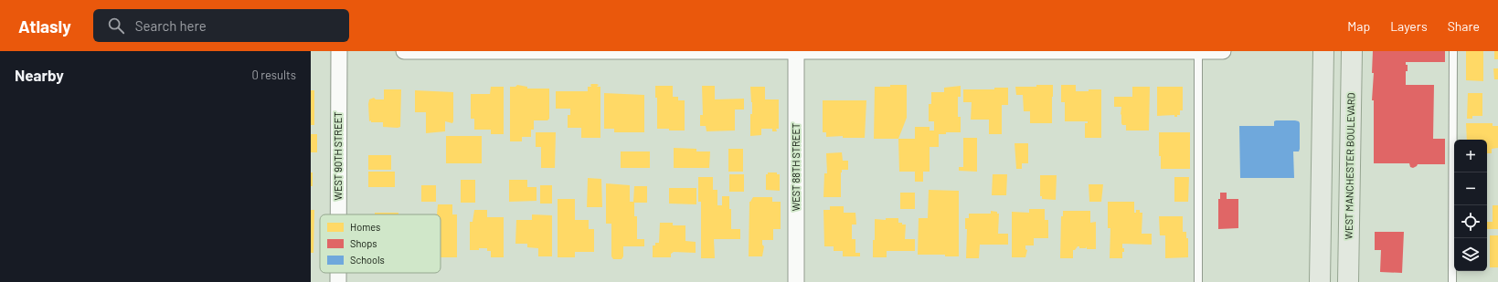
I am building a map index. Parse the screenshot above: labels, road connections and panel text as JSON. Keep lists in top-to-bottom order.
{
  "streets": {
    "main road": ["WEST MANCHESTER BOULEVARD"],
    "street": ["WEST 90TH STREET", "WEST 88TH STREET"]
  },
  "legend": ["Homes", "Shops", "Schools"],
  "page": {
    "header": "Atlasly",
    "search": "Search here",
    "nav": ["Map", "Layers", "Share"],
    "heading": ["Nearby", "0 results"],
    "map_buttons": ["+", "−"]
  }
}
